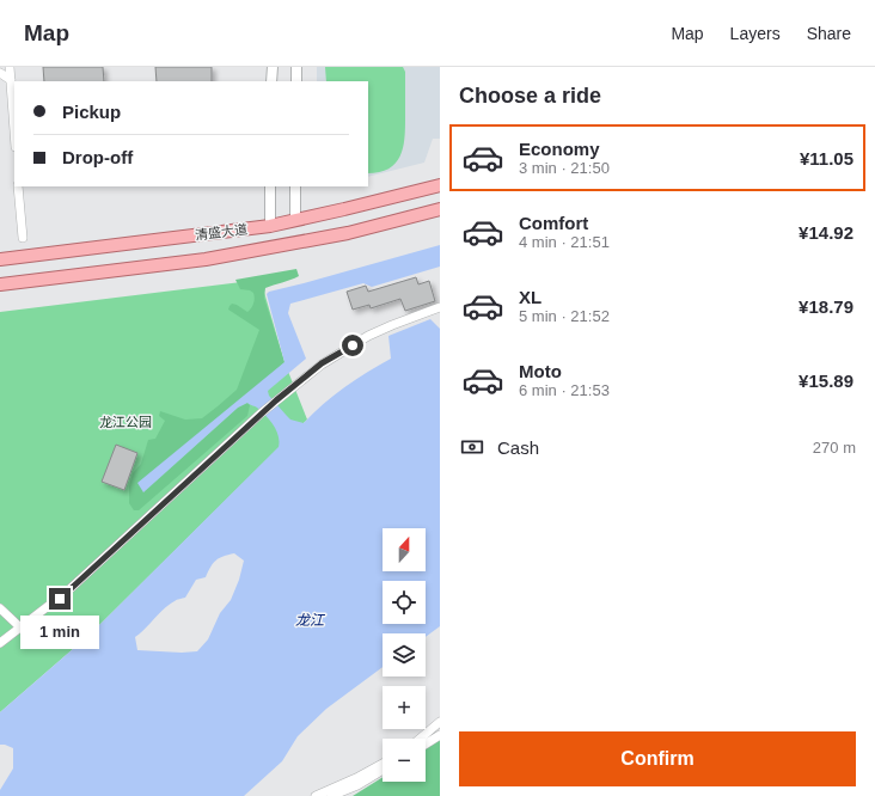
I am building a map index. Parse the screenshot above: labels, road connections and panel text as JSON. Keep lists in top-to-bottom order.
{
  "streets": {
    "main road": ["清盛大道"]
  },
  "water": ["龙江"],
  "parks": ["龙江公园"],
  "north": "top",
  "page": {
    "header": "Map",
    "nav": ["Map", "Layers", "Share"],
    "heading": "Choose a ride",
    "banner": ["Pickup", "Drop-off"],
    "list": [
      {
        "name": "Economy",
        "note": "3 min · 21:50",
        "value": "¥11.05"
      },
      {
        "name": "Comfort",
        "note": "4 min · 21:51",
        "value": "¥14.92"
      },
      {
        "name": "XL",
        "note": "5 min · 21:52",
        "value": "¥18.79"
      },
      {
        "name": "Moto",
        "note": "6 min · 21:53",
        "value": "¥15.89"
      }
    ],
    "pay": ["Cash", "270 m"],
    "map_buttons": ["+", "−"],
    "bubble": "1 min",
    "buttons": "Confirm"
  }
}
